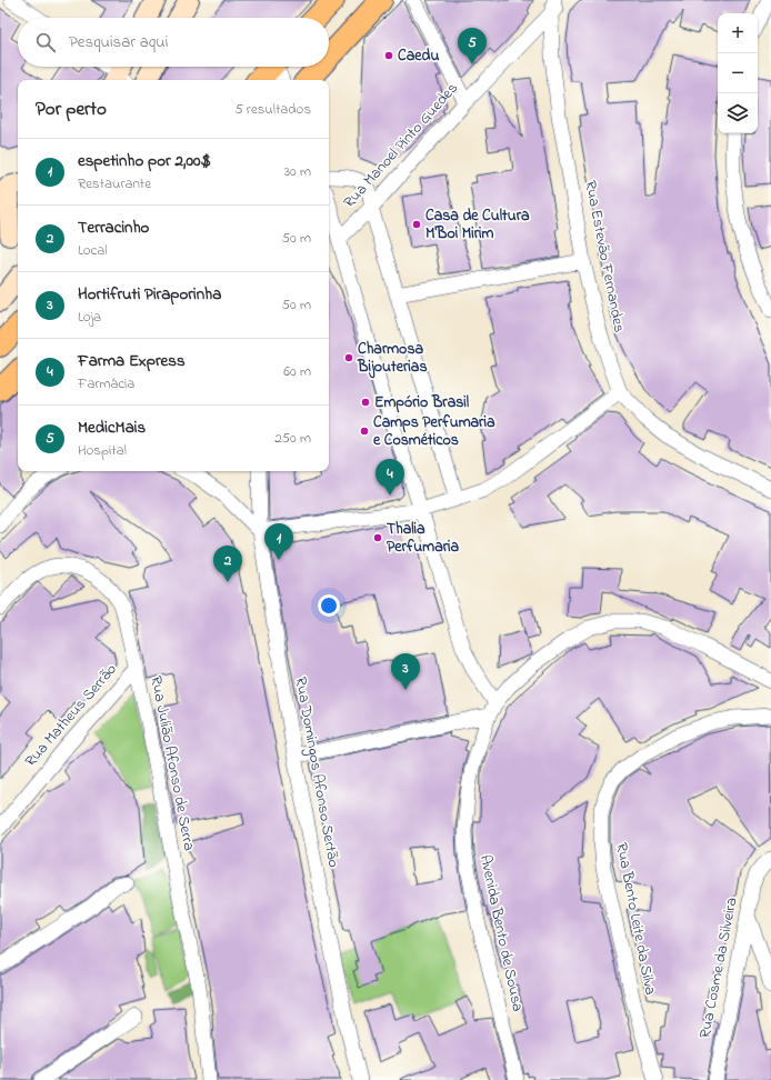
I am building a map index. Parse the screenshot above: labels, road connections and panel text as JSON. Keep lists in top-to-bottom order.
{
  "streets": {
    "street": [
      "Rua Manoel Pinto Guedes",
      "Rua Estevão Fernandes",
      "Rua Matheus Serrão",
      "Rua Julião Afonso de Serra",
      "Rua Domingos Afonso Sertão",
      "Rua Bento Leite da Silva",
      "Avenida Bento de Sousa",
      "Rua Cosme da Silveira"
    ]
  },
  "crossings": [
    ["Rua Manoel Pinto Guedes", "Rua Estevão Fernandes"],
    ["Rua Matheus Serrão", "Rua Julião Afonso de Serra"]
  ],
  "places": [
    "Caedu",
    "Casa de Cultura M'Boi Mirim",
    "Charmosa Bijouterias",
    "Empório Brasil",
    "Camps Perfumaria e Cosméticos",
    "Thalia Perfumaria"
  ],
  "page": {
    "map_buttons": ["+", "−"],
    "search": "Pesquisar aqui",
    "pins": [
      "5",
      "4",
      "1",
      "2",
      "3"
    ],
    "heading": ["Por perto", "5 resultados"],
    "list": [
      {
        "mark": "1",
        "name": "espetinho por 2,00$",
        "note": "Restaurante",
        "value": "30 m"
      },
      {
        "mark": "2",
        "name": "Terracinho",
        "note": "Local",
        "value": "50 m"
      },
      {
        "mark": "3",
        "name": "Hortifruti Piraporinha",
        "note": "Loja",
        "value": "50 m"
      },
      {
        "mark": "4",
        "name": "Farma Express",
        "note": "Farmácia",
        "value": "60 m"
      },
      {
        "mark": "5",
        "name": "MedicMais",
        "note": "Hospital",
        "value": "250 m"
      }
    ]
  }
}
